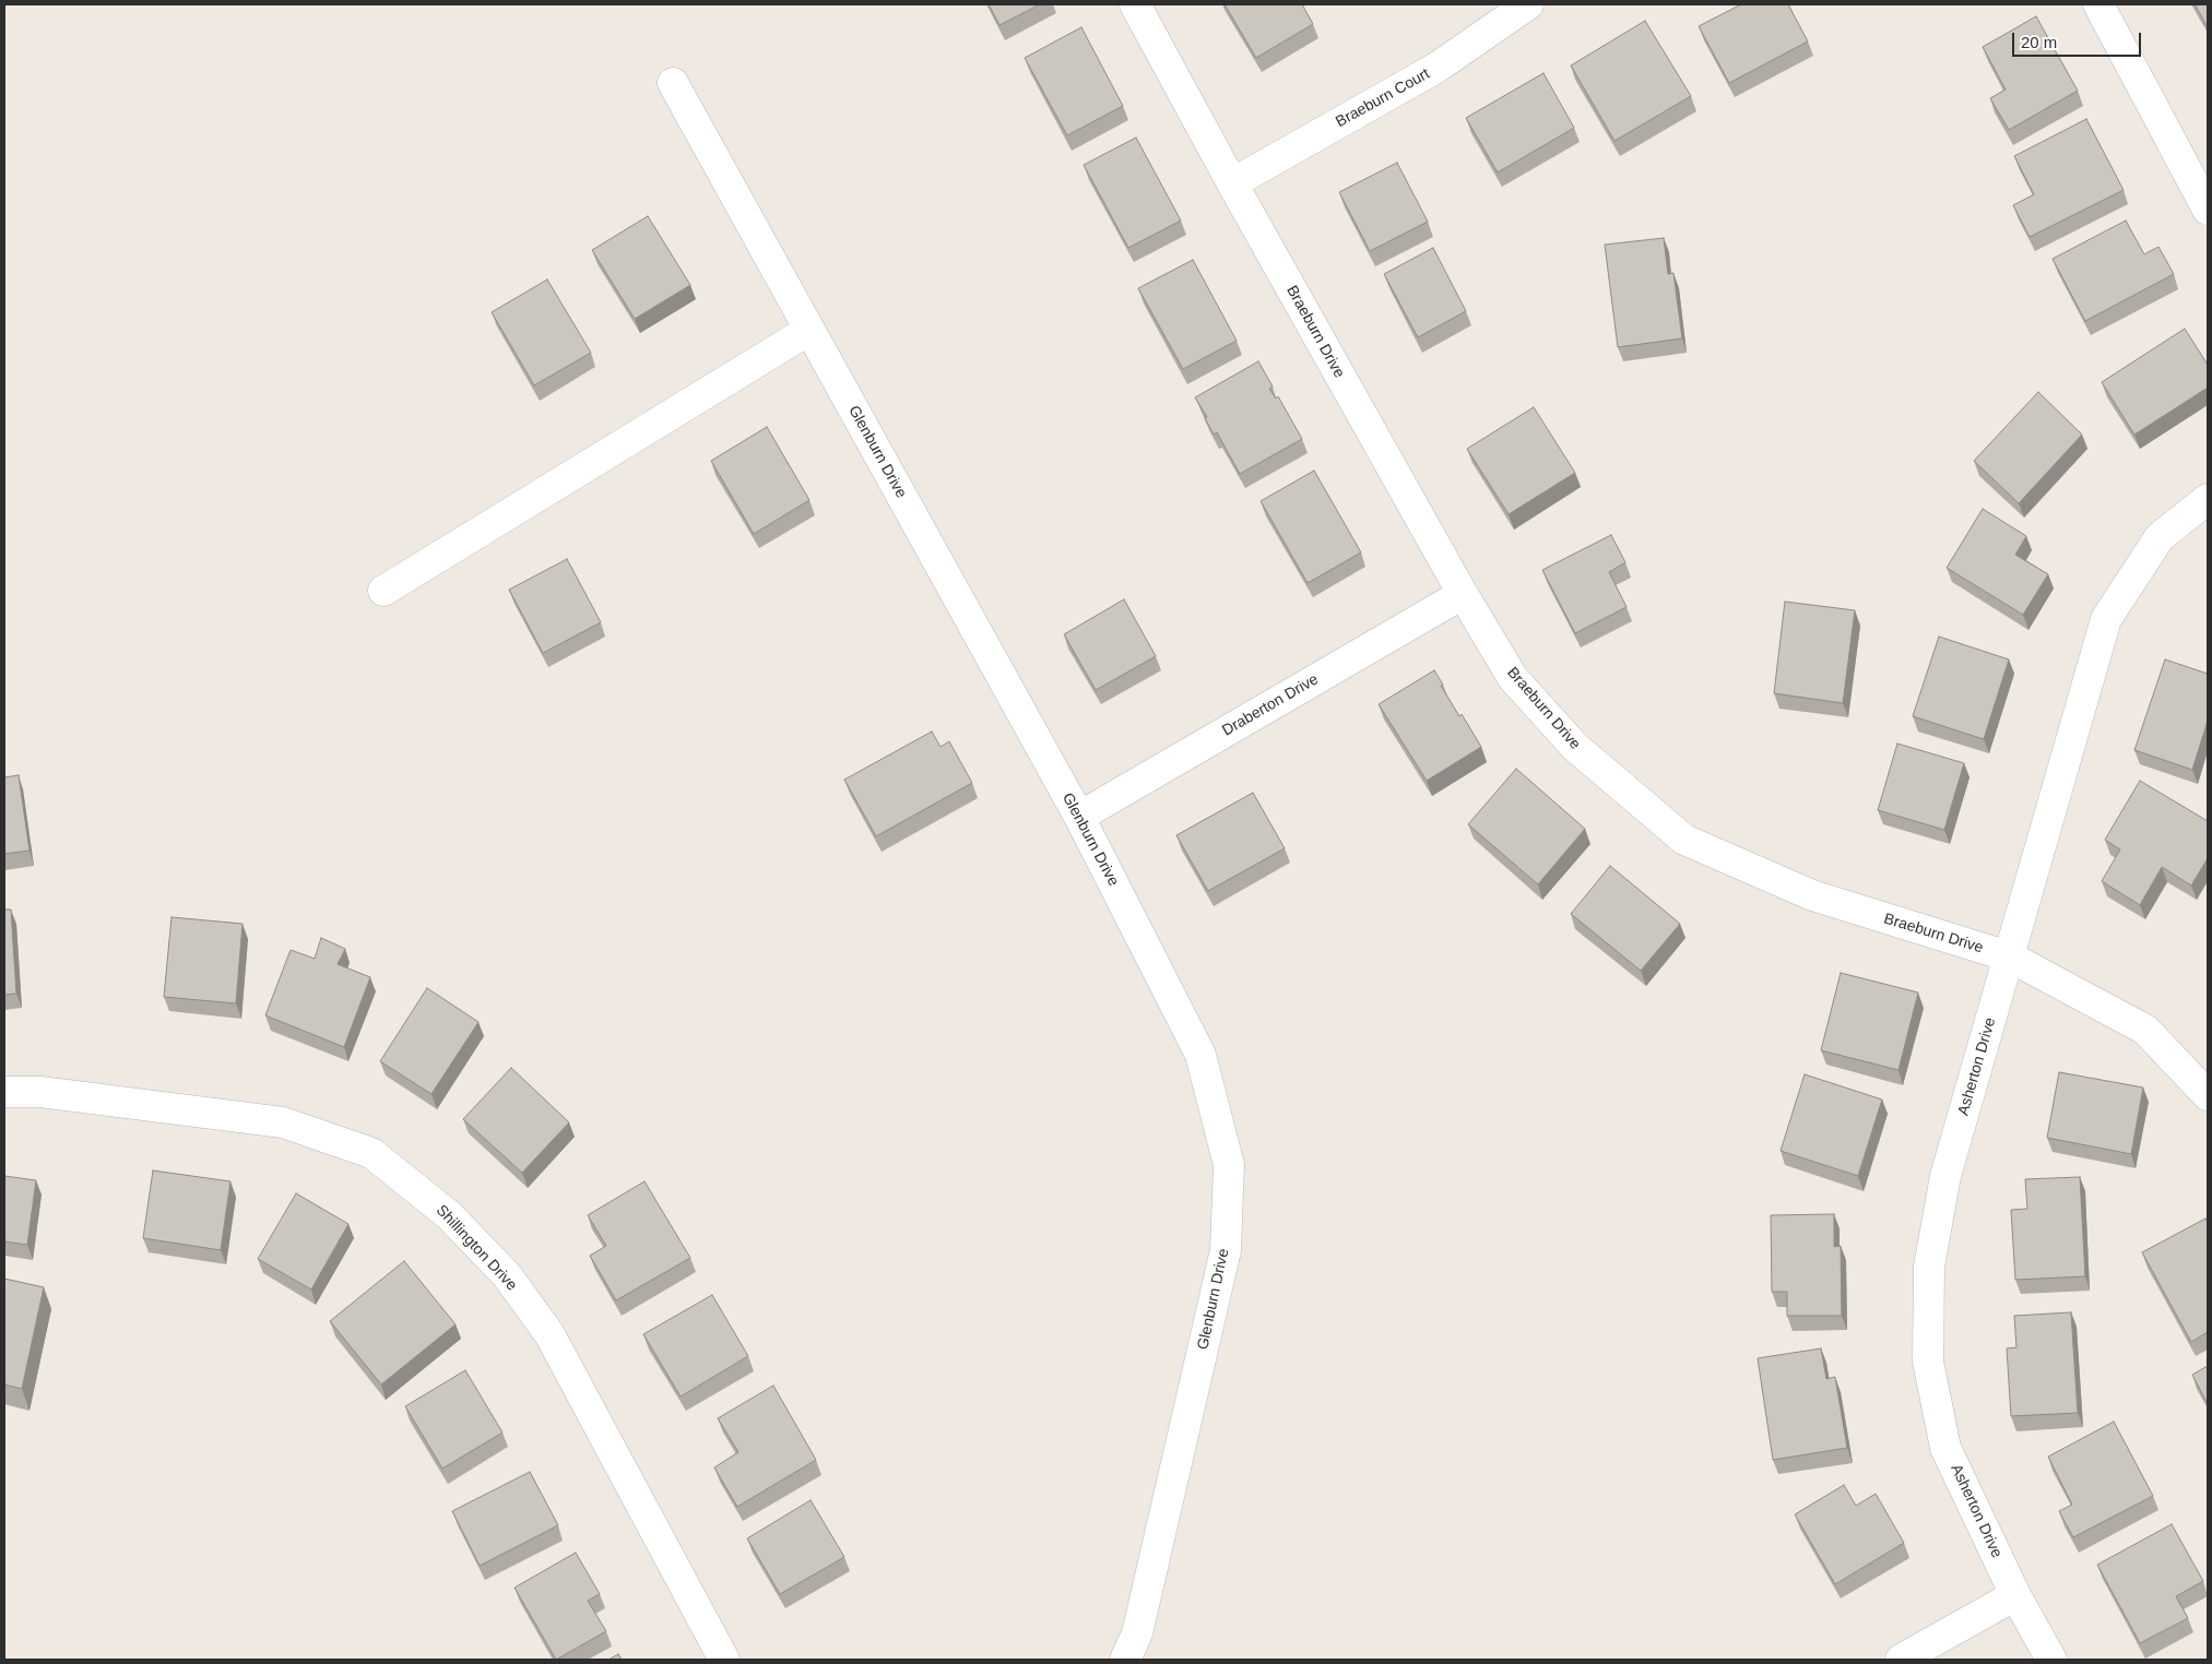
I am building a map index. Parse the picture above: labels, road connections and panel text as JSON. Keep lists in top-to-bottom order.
{
  "streets": {
    "street": [
      "Braeburn Court",
      "Braeburn Drive",
      "Glenburn Drive",
      "Draberton Drive",
      "Asherton Drive",
      "Shillington Drive"
    ]
  },
  "crossings": [
    ["Braeburn Court", "Braeburn Drive"],
    ["Braeburn Drive", "Draberton Drive"],
    ["Braeburn Drive", "Asherton Drive"],
    ["Glenburn Drive", "Draberton Drive"]
  ],
  "scale_bar": "20 m"
}
